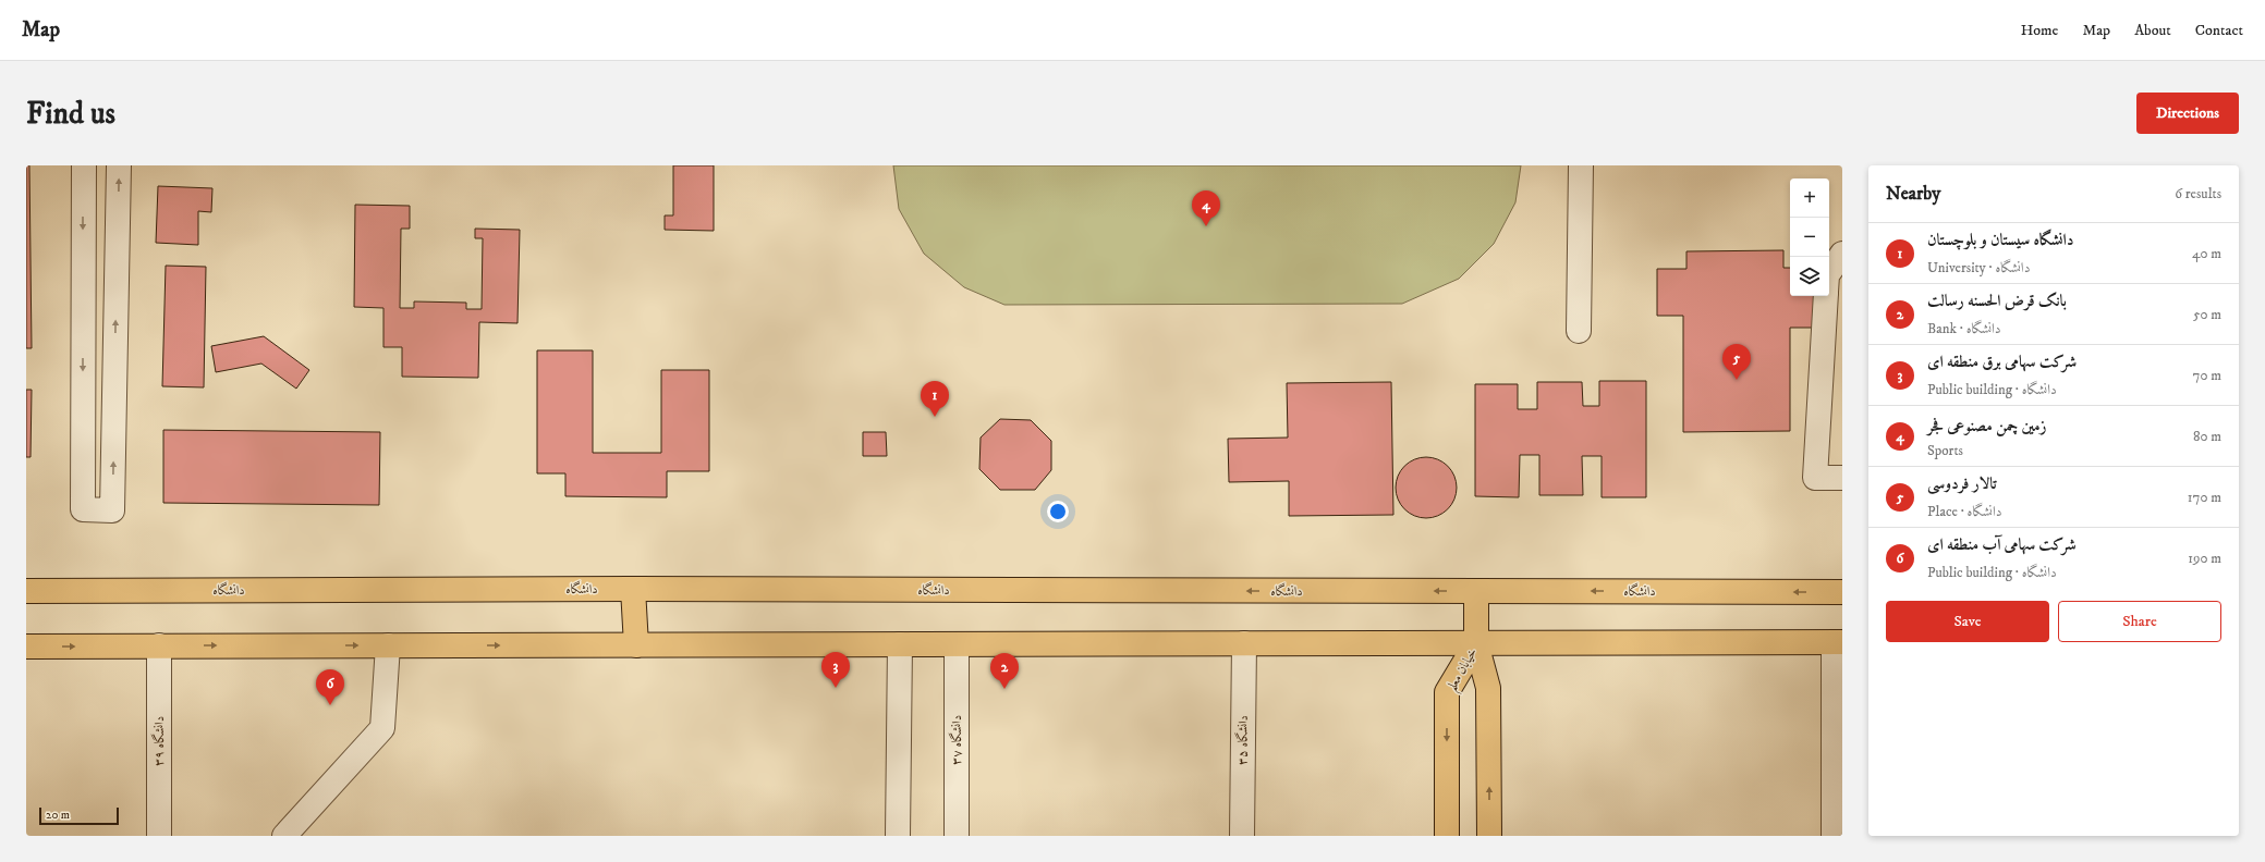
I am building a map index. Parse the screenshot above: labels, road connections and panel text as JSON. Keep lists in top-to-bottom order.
{
  "streets": {
    "main road": ["دانشگاه", "خیابان معلم"],
    "street": ["دانشگاه ۳۷", "دانشگاه ۳۵", "دانشگاه ۳۹"]
  },
  "scale_bar": "20 m",
  "page": {
    "header": "Map",
    "nav": [
      "Home",
      "Map",
      "About",
      "Contact"
    ],
    "buttons": [
      "Directions",
      ["Save", "Share"]
    ],
    "title": "Find us",
    "heading": ["Nearby", "6 results"],
    "map_buttons": ["+", "−"],
    "pins": [
      "4",
      "5",
      "1",
      "3",
      "2",
      "6"
    ],
    "list": [
      {
        "mark": "1",
        "name": "دانشگاه سیستان و بلوچستان",
        "note": "University · دانشگاه",
        "value": "40 m"
      },
      {
        "mark": "2",
        "name": "بانک قرض الحسنه رسالت",
        "note": "Bank · دانشگاه",
        "value": "50 m"
      },
      {
        "mark": "3",
        "name": "شرکت سهامی برق منطقه ای",
        "note": "Public building · دانشگاه",
        "value": "70 m"
      },
      {
        "mark": "4",
        "name": "زمین چمن مصنوعی فجر",
        "note": "Sports",
        "value": "80 m"
      },
      {
        "mark": "5",
        "name": "تالار فردوسی",
        "note": "Place · دانشگاه",
        "value": "170 m"
      },
      {
        "mark": "6",
        "name": "شرکت سهامی آب منطقه ای",
        "note": "Public building · دانشگاه",
        "value": "190 m"
      }
    ],
    "scale": "20 m"
  }
}
